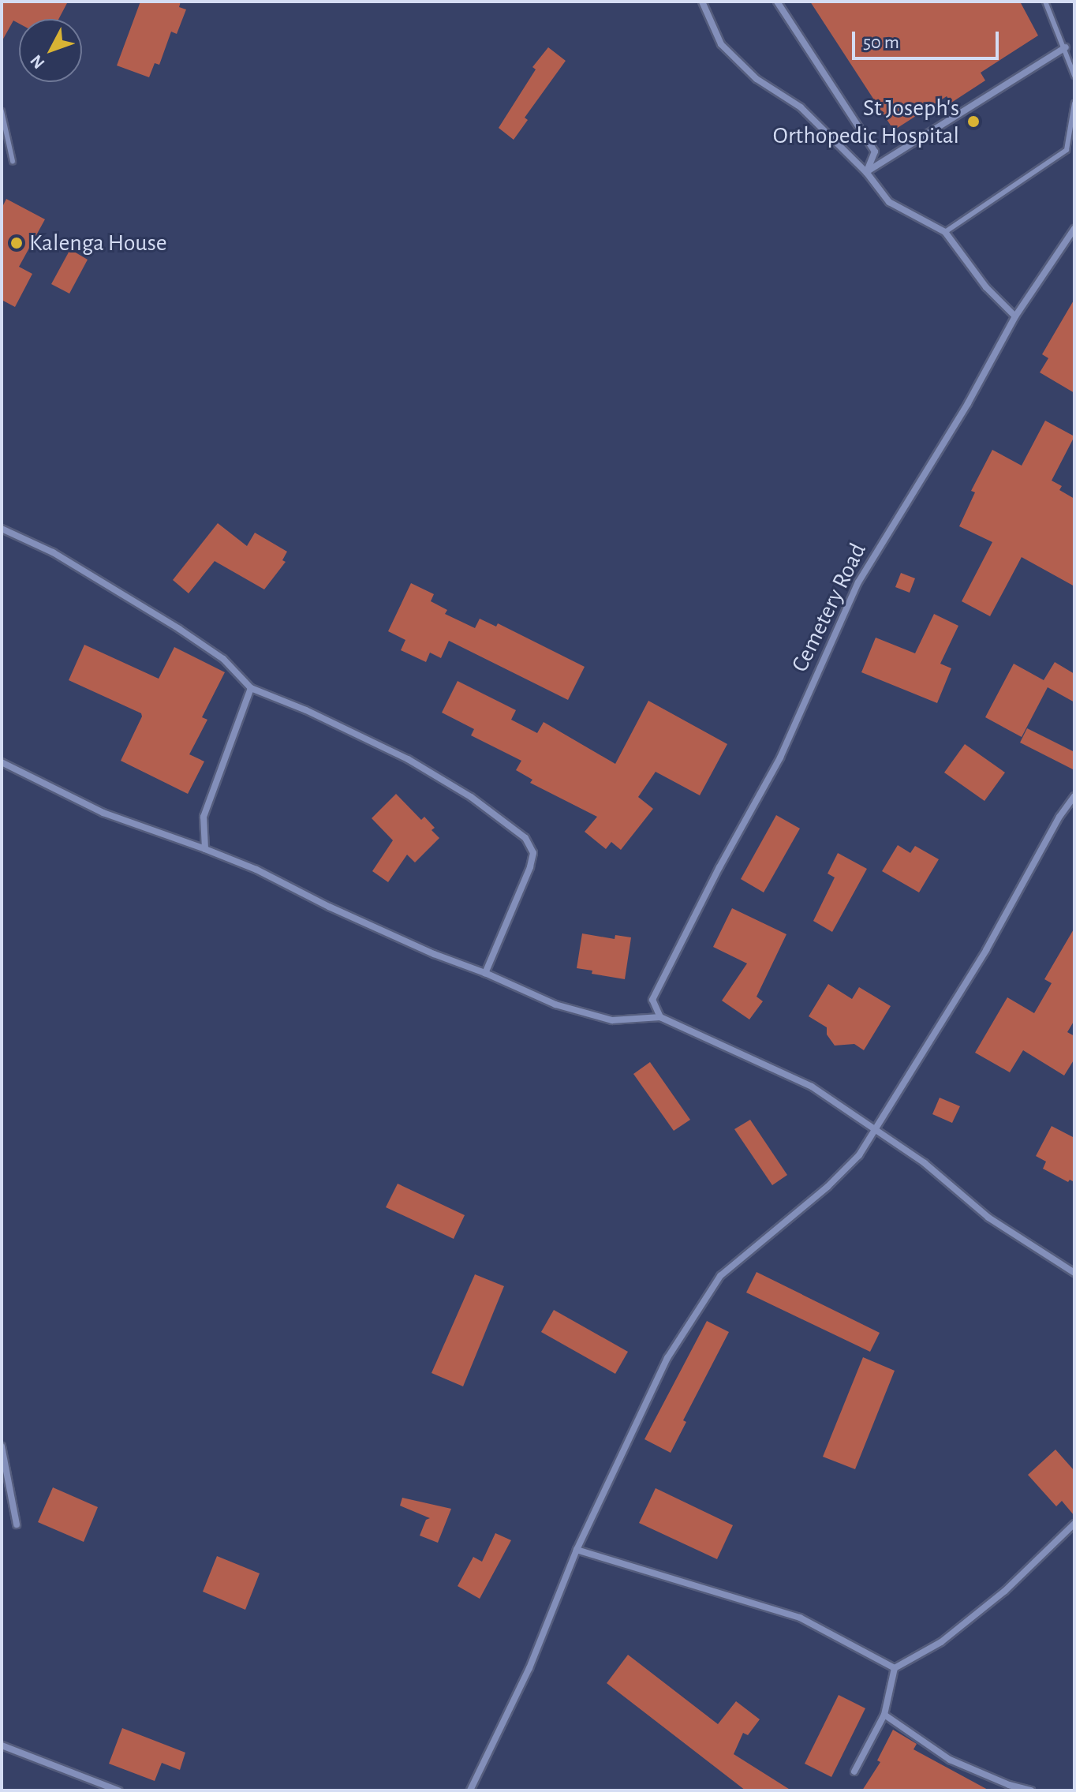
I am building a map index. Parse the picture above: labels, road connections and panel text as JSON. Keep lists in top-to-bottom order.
{
  "streets": {
    "street": ["Cemetery Road"]
  },
  "places": ["St Joseph's Orthopedic Hospital", "Kalenga House"],
  "scale_bar": "50 m",
  "north": "bottom left"
}
